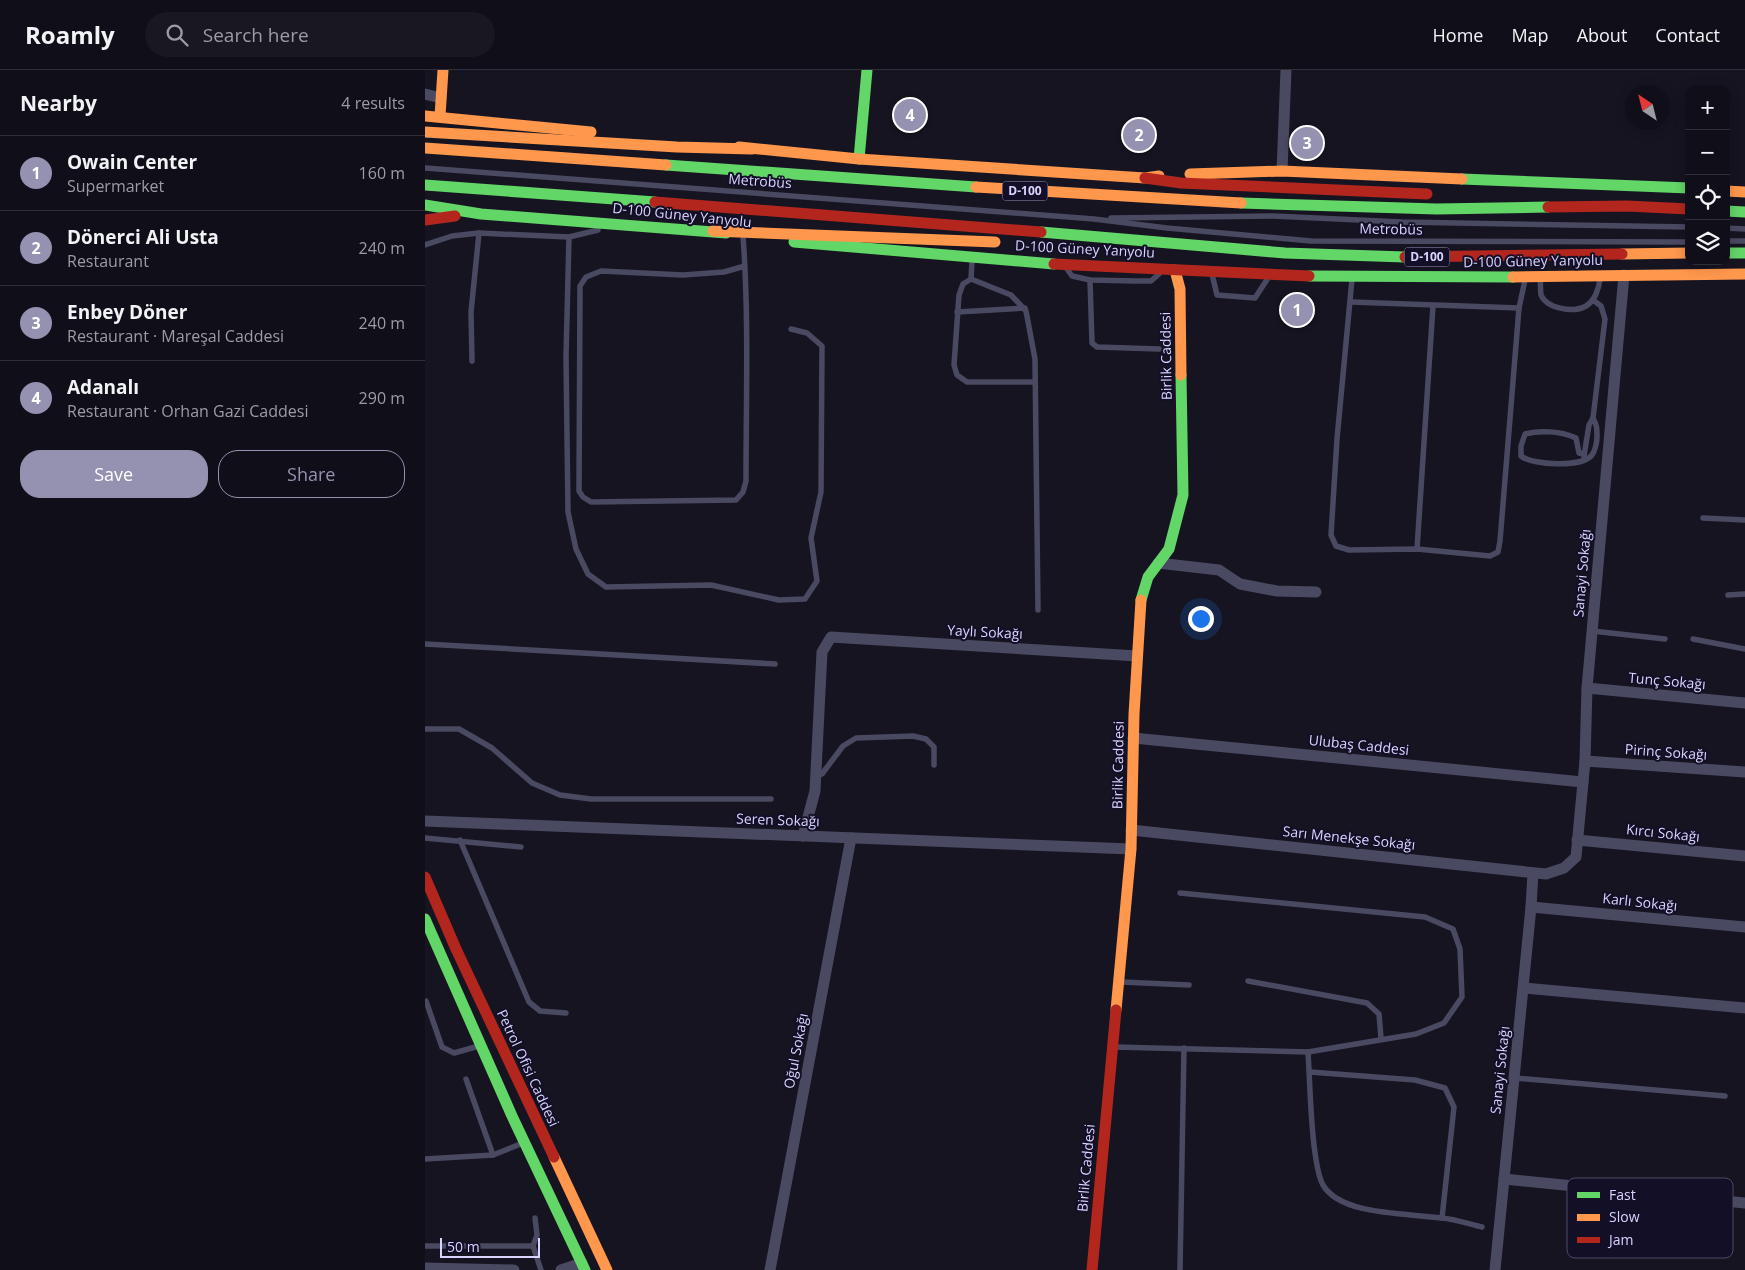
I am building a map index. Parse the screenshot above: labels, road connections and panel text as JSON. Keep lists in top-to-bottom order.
{
  "streets": {
    "main road": [
      "D-100",
      "D-100 Güney Yanyolu",
      "Birlik Caddesi",
      "Petrol Ofisi Caddesi"
    ],
    "street": [
      "Sanayi Sokağı",
      "Yaylı Sokağı",
      "Tunç Sokağı",
      "Ulubaş Caddesi",
      "Pirinç Sokağı",
      "Seren Sokağı",
      "Kırcı Sokağı",
      "Sarı Menekşe Sokağı",
      "Karlı Sokağı",
      "Oğul Sokağı"
    ],
    "lane": ["Metrobüs"]
  },
  "crossings": [
    ["D-100 Güney Yanyolu", "Birlik Caddesi"],
    ["D-100 Güney Yanyolu", "Sanayi Sokağı"],
    ["Birlik Caddesi", "Yaylı Sokağı"],
    ["Birlik Caddesi", "Ulubaş Caddesi"],
    ["Birlik Caddesi", "Seren Sokağı"],
    ["Birlik Caddesi", "Sarı Menekşe Sokağı"],
    ["Sanayi Sokağı", "Tunç Sokağı"],
    ["Sanayi Sokağı", "Ulubaş Caddesi"],
    ["Sanayi Sokağı", "Pirinç Sokağı"],
    ["Sanayi Sokağı", "Kırcı Sokağı"],
    ["Sanayi Sokağı", "Sarı Menekşe Sokağı"],
    ["Sanayi Sokağı", "Karlı Sokağı"],
    ["Seren Sokağı", "Oğul Sokağı"]
  ],
  "legend": ["Fast", "Slow", "Jam"],
  "scale_bar": "50 m",
  "north": "top left",
  "page": {
    "header": "Roamly",
    "search": "Search here",
    "nav": [
      "Home",
      "Map",
      "About",
      "Contact"
    ],
    "heading": ["Nearby", "4 results"],
    "map_buttons": ["+", "−"],
    "pins": [
      "4",
      "2",
      "3",
      "1"
    ],
    "list": [
      {
        "mark": "1",
        "name": "Owain Center",
        "note": "Supermarket",
        "value": "160 m"
      },
      {
        "mark": "2",
        "name": "Dönerci Ali Usta",
        "note": "Restaurant",
        "value": "240 m"
      },
      {
        "mark": "3",
        "name": "Enbey Döner",
        "note": "Restaurant · Mareşal Caddesi",
        "value": "240 m"
      },
      {
        "mark": "4",
        "name": "Adanalı",
        "note": "Restaurant · Orhan Gazi Caddesi",
        "value": "290 m"
      }
    ],
    "buttons": ["Save", "Share"],
    "scale": "50 m"
  }
}
